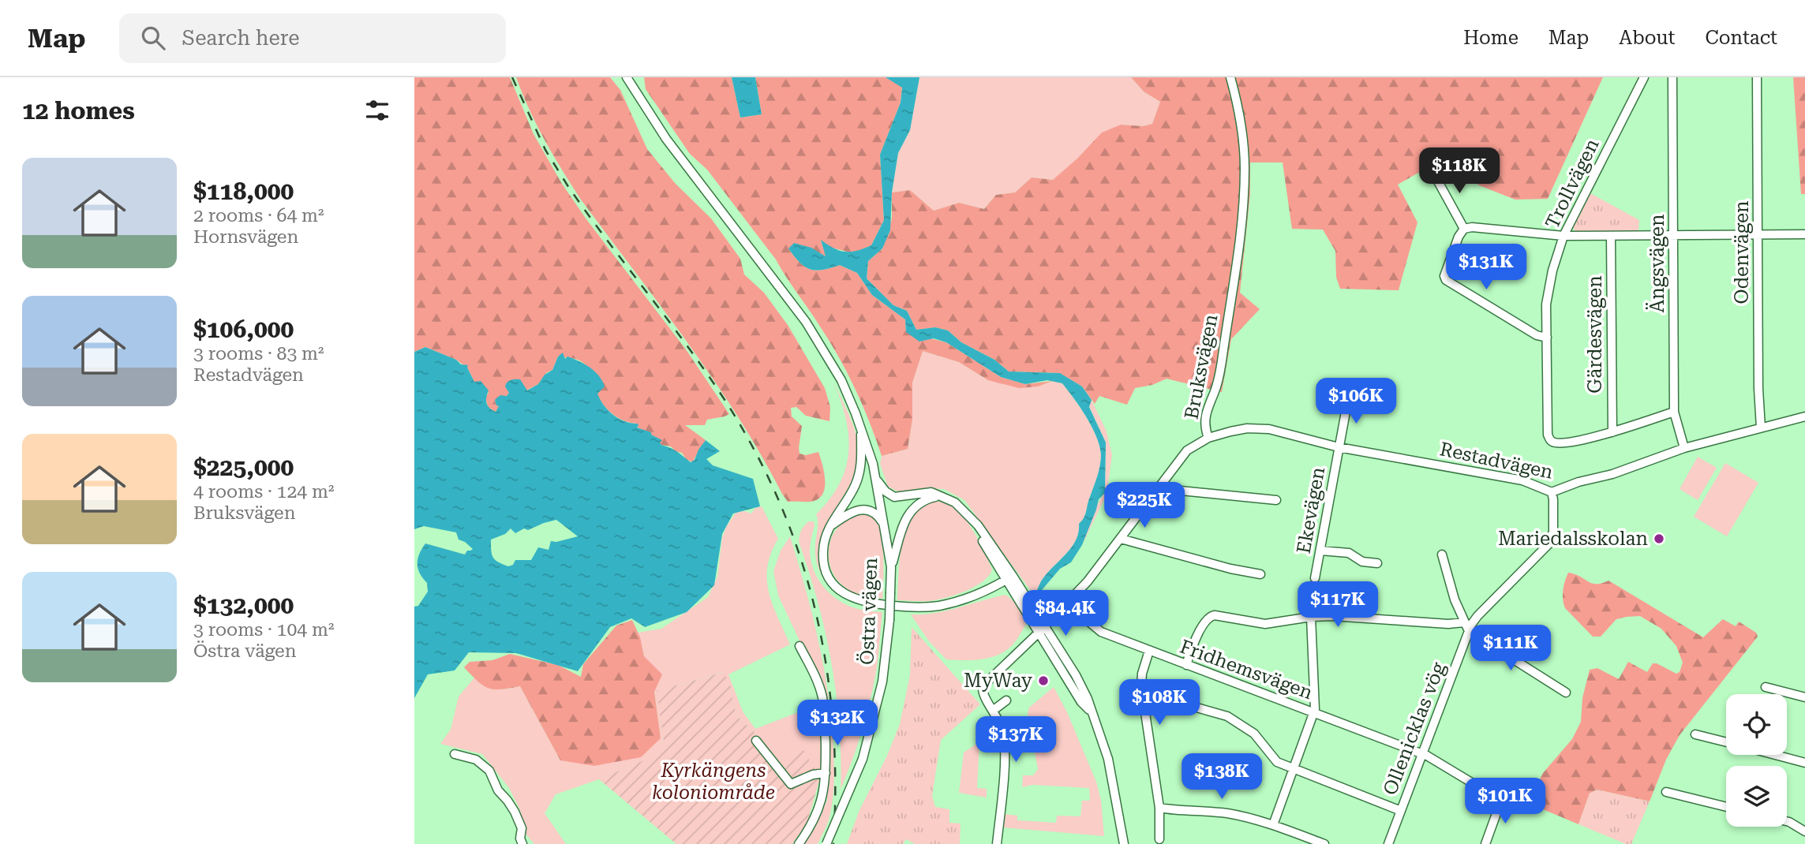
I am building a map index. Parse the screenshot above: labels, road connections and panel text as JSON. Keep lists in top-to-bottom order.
{
  "streets": {
    "street": [
      "Trollvägen",
      "Odenvägen",
      "Ängsvägen",
      "Gärdesvägen",
      "Bruksvägen",
      "Restadvägen",
      "Ekevägen",
      "Östra vägen",
      "Fridhemsvägen",
      "Ollenicklas vög"
    ]
  },
  "crossings": [
    ["Trollvägen", "Gärdesvägen"],
    ["Odenvägen", "Restadvägen"],
    ["Ängsvägen", "Restadvägen"],
    ["Bruksvägen", "Restadvägen"],
    ["Bruksvägen", "Fridhemsvägen"],
    ["Restadvägen", "Ekevägen"],
    ["Restadvägen", "Ollenicklas vög"],
    ["Fridhemsvägen", "Ollenicklas vög"]
  ],
  "parks": ["Kyrkängens koloniområde"],
  "places": ["Mariedalsskolan", "MyWay"],
  "page": {
    "header": "Map",
    "search": "Search here",
    "nav": [
      "Home",
      "Map",
      "About",
      "Contact"
    ],
    "heading": "12 homes",
    "list": [
      {
        "name": "$118,000",
        "note": "2 rooms · 64 m² · Hornsvägen"
      },
      {
        "name": "$106,000",
        "note": "3 rooms · 83 m² · Restadvägen"
      },
      {
        "name": "$225,000",
        "note": "4 rooms · 124 m² · Bruksvägen"
      },
      {
        "name": "$132,000",
        "note": "3 rooms · 104 m² · Östra vägen"
      }
    ],
    "price": [
      "$118K",
      "$131K",
      "$106K",
      "$225K",
      "$117K",
      "$84.4K",
      "$111K",
      "$108K",
      "$132K",
      "$137K",
      "$138K",
      "$101K"
    ]
  }
}
